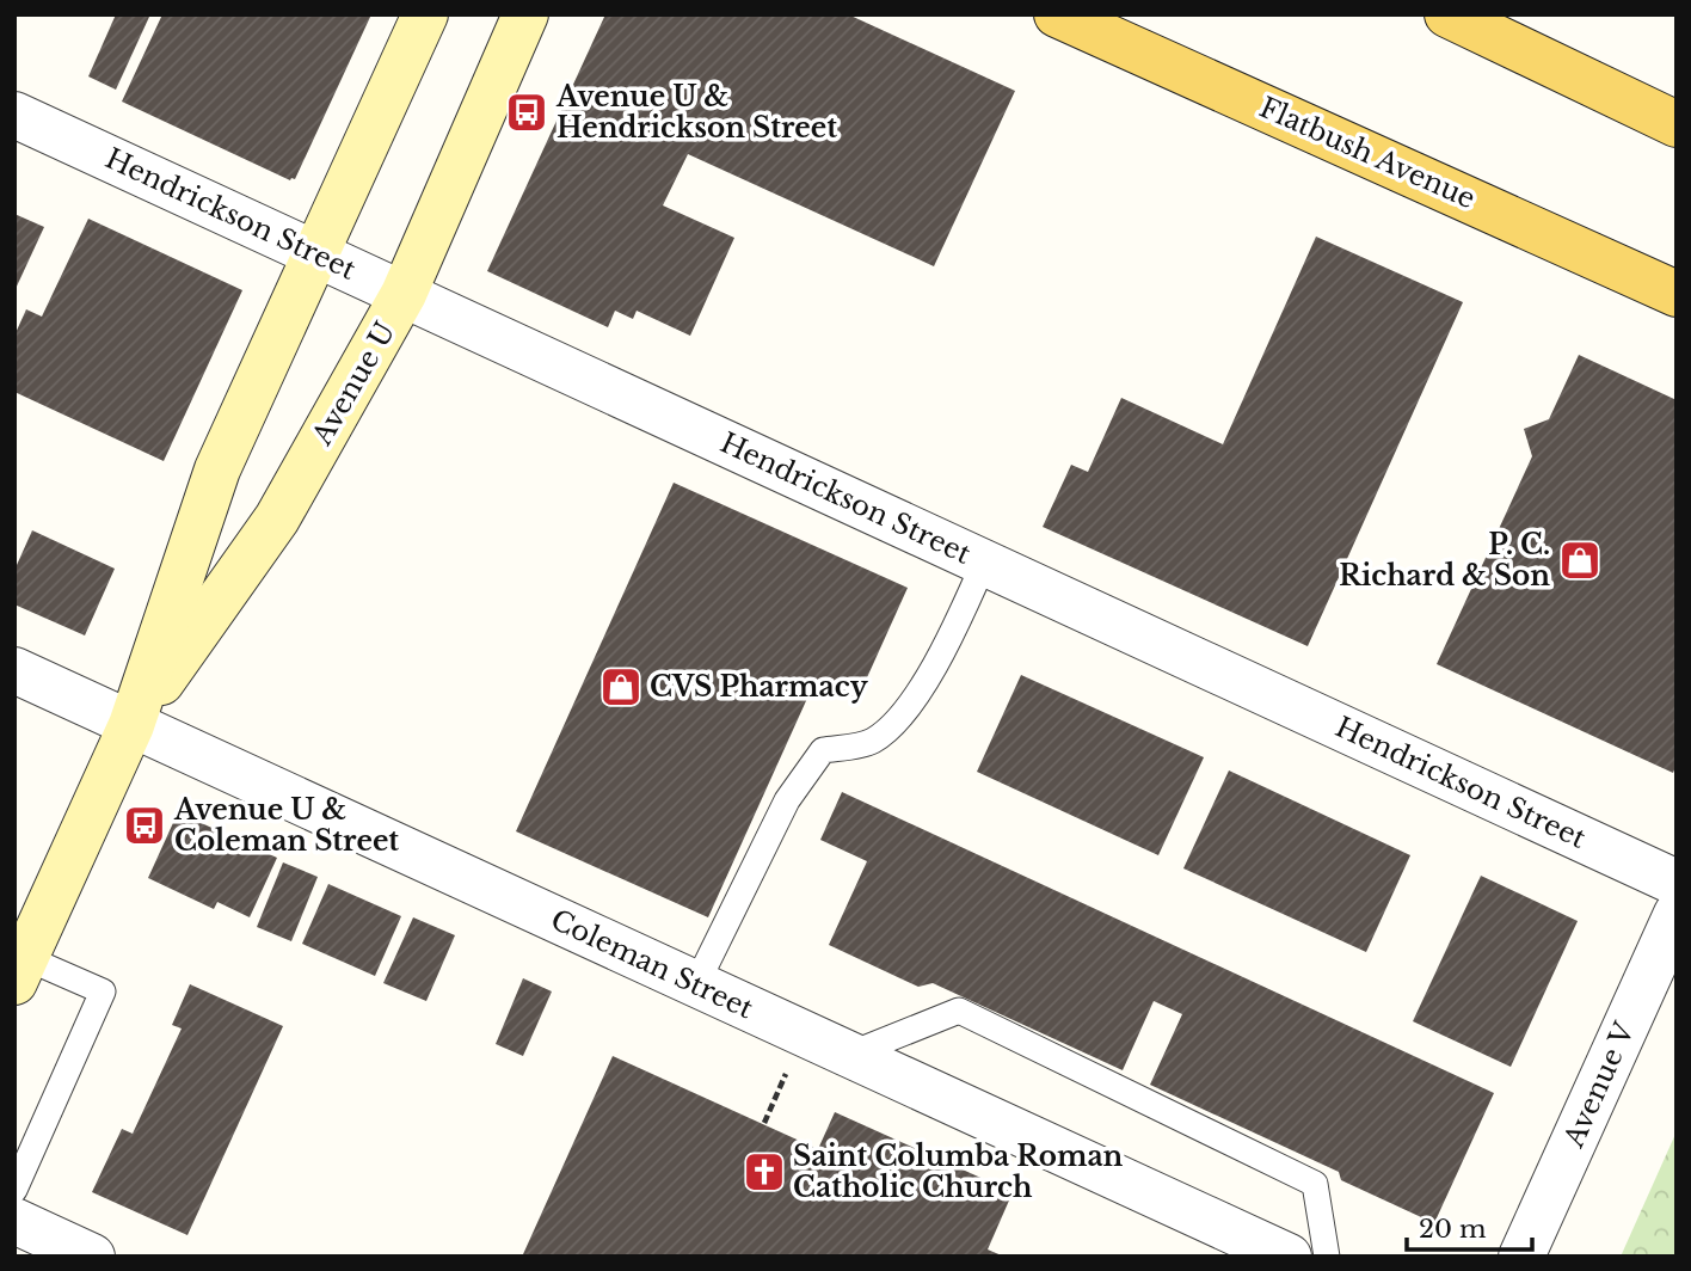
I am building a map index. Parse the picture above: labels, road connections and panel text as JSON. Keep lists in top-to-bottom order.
{
  "streets": {
    "main road": ["Flatbush Avenue", "Avenue U"],
    "street": ["Hendrickson Street", "Coleman Street", "Avenue V"]
  },
  "crossings": [
    ["Hendrickson Street", "Avenue U"],
    ["Avenue U", "Coleman Street"]
  ],
  "places": {
    "bus stop": ["Avenue U & Hendrickson Street", "Avenue U & Coleman Street"],
    "shop": ["P. C. Richard & Son", "CVS Pharmacy"],
    "church": ["Saint Columba Roman Catholic Church"]
  },
  "scale_bar": "20 m"
}
